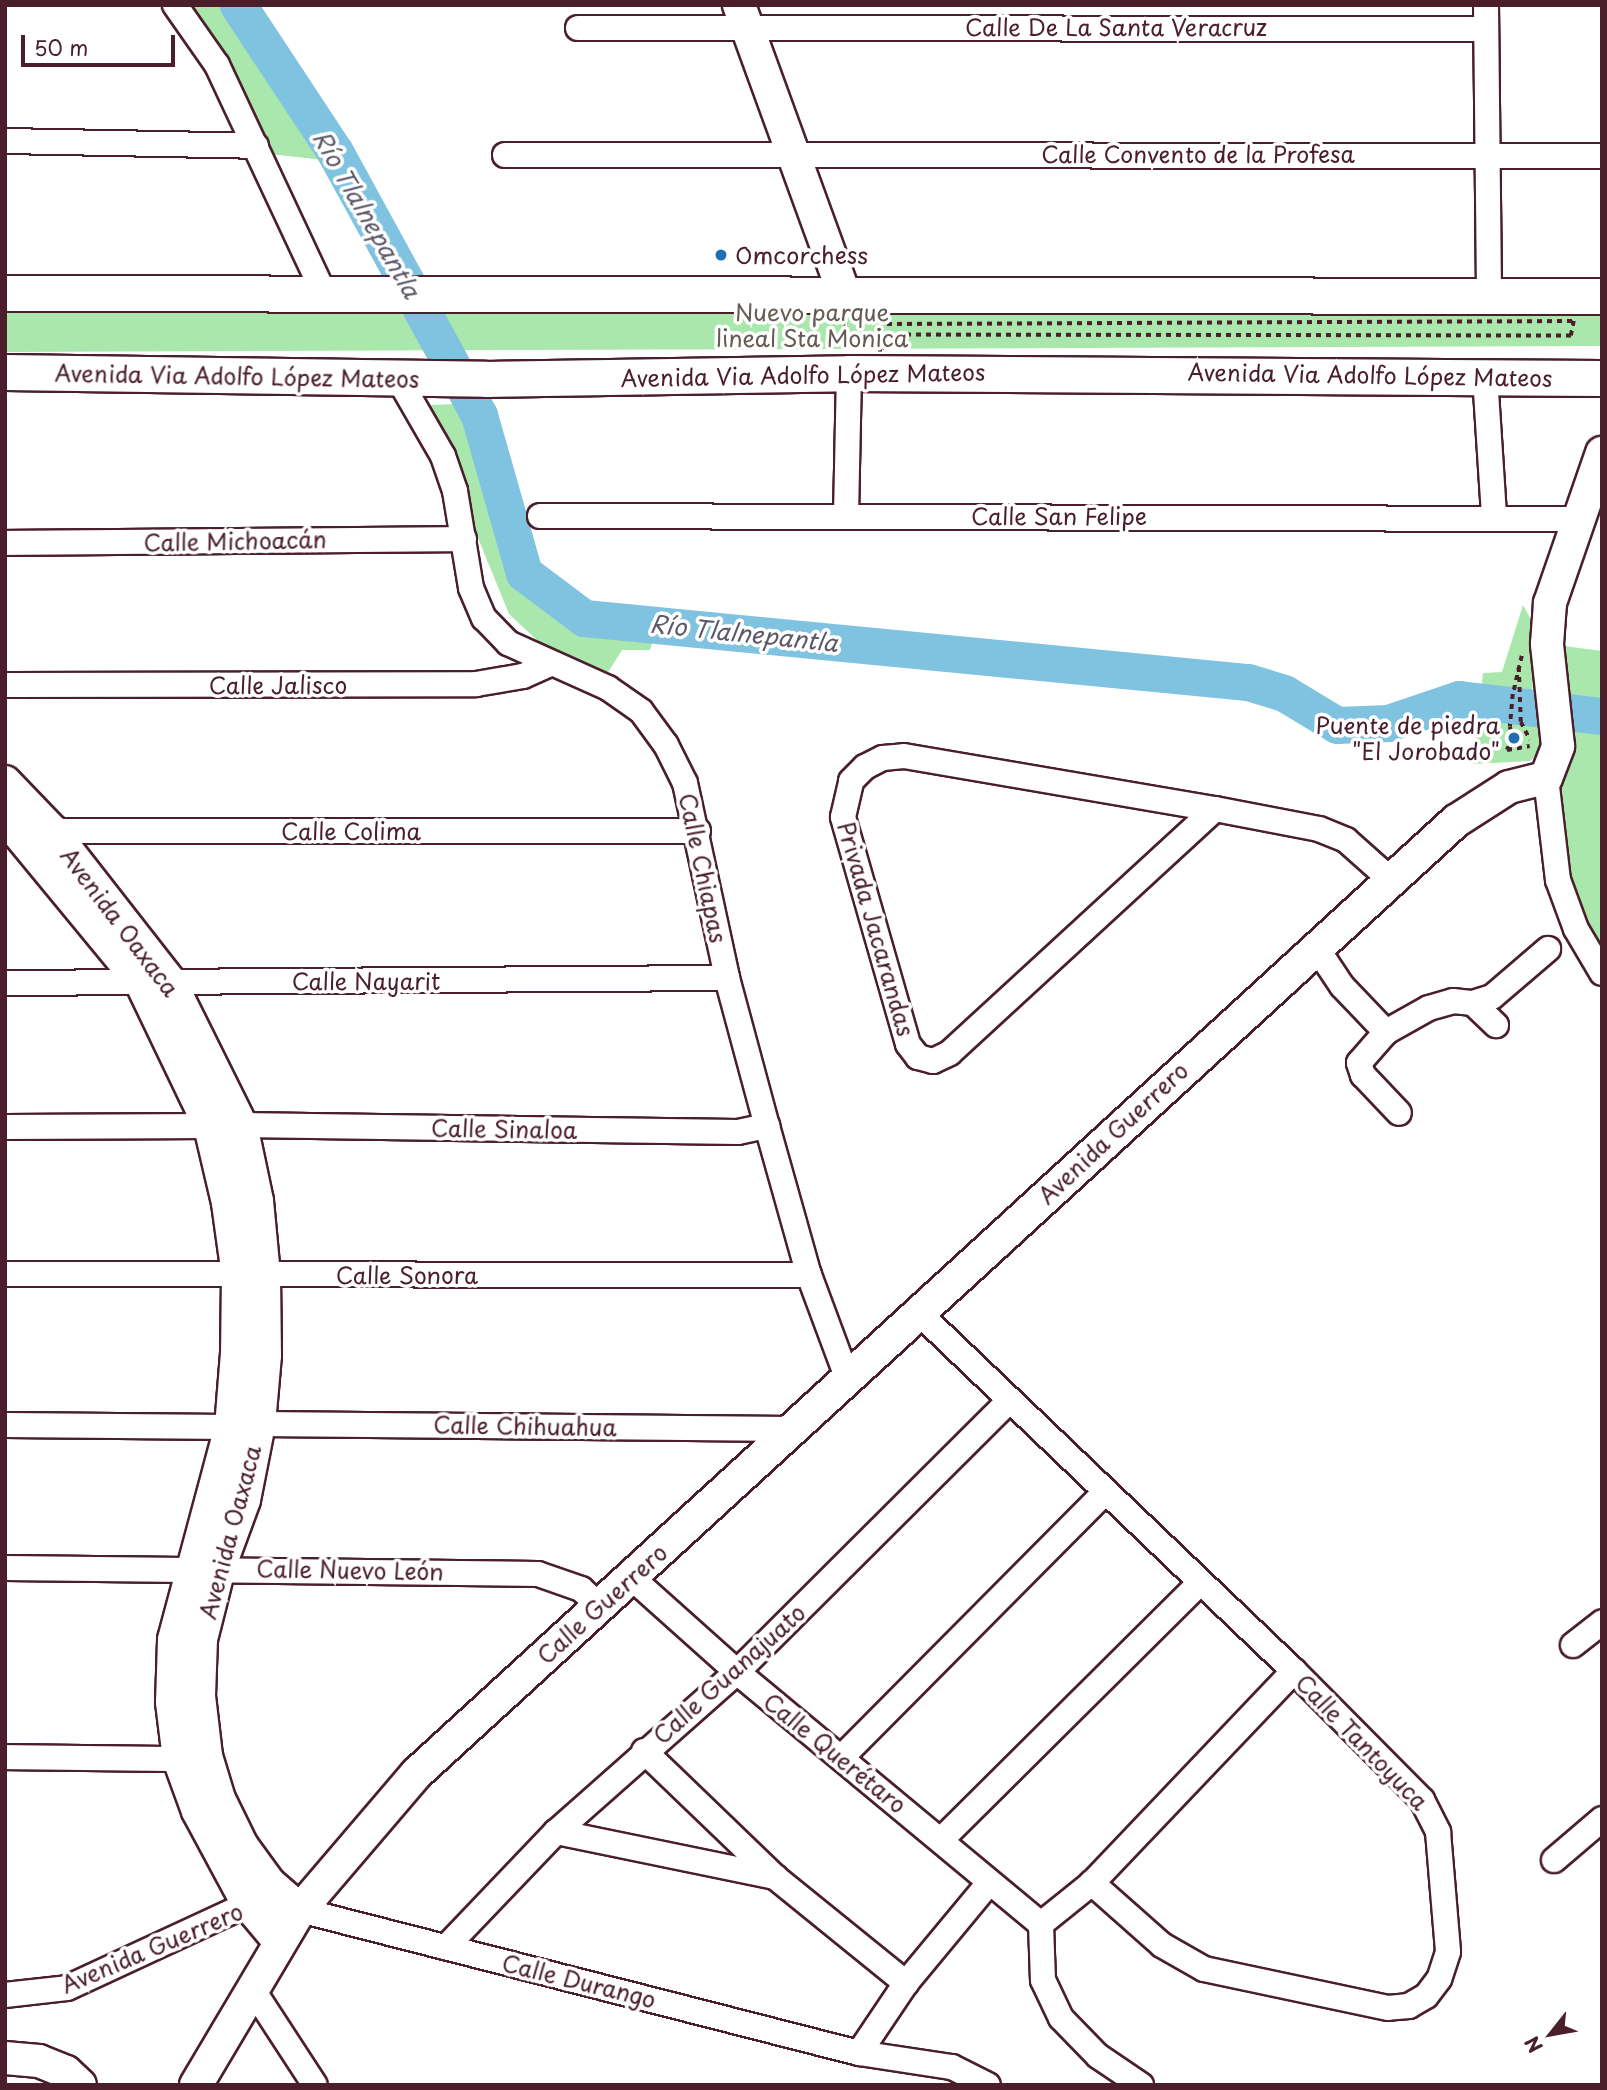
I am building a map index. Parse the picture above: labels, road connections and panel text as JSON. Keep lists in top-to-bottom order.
{
  "streets": {
    "main road": ["Avenida Via Adolfo López Mateos"],
    "street": [
      "Calle De La Santa Veracruz",
      "Calle Convento de la Profesa",
      "Calle San Felipe",
      "Calle Michoacán",
      "Calle Jalisco",
      "Calle Colima",
      "Calle Chiapas",
      "Avenida Oaxaca",
      "Privada Jacarandas",
      "Calle Nayarit",
      "Calle Sinaloa",
      "Avenida Guerrero",
      "Calle Sonora",
      "Calle Chihuahua",
      "Calle Nuevo León",
      "Calle Guerrero",
      "Calle Guanajuato",
      "Calle Tantoyuca",
      "Calle Querétaro",
      "Calle Durango"
    ]
  },
  "crossings": [
    ["Avenida Via Adolfo López Mateos", "Calle Chiapas"],
    ["Calle Michoacán", "Calle Chiapas"],
    ["Calle Jalisco", "Calle Chiapas"],
    ["Calle Colima", "Calle Chiapas"],
    ["Calle Colima", "Avenida Oaxaca"],
    ["Calle Chiapas", "Calle Nayarit"],
    ["Calle Chiapas", "Calle Sinaloa"],
    ["Calle Chiapas", "Calle Sonora"],
    ["Calle Chiapas", "Calle Guerrero"],
    ["Avenida Oaxaca", "Calle Nayarit"],
    ["Avenida Oaxaca", "Calle Sinaloa"],
    ["Avenida Oaxaca", "Avenida Guerrero"],
    ["Avenida Oaxaca", "Calle Sonora"],
    ["Avenida Oaxaca", "Calle Chihuahua"],
    ["Avenida Oaxaca", "Calle Nuevo León"],
    ["Avenida Oaxaca", "Calle Guerrero"],
    ["Avenida Oaxaca", "Calle Durango"],
    ["Privada Jacarandas", "Avenida Guerrero"],
    ["Avenida Guerrero", "Calle Guerrero"],
    ["Avenida Guerrero", "Calle Tantoyuca"],
    ["Avenida Guerrero", "Calle Durango"],
    ["Calle Chihuahua", "Calle Guerrero"],
    ["Calle Nuevo León", "Calle Guerrero"],
    ["Calle Guerrero", "Calle Tantoyuca"],
    ["Calle Guerrero", "Calle Querétaro"],
    ["Calle Guerrero", "Calle Durango"],
    ["Calle Guanajuato", "Calle Tantoyuca"],
    ["Calle Guanajuato", "Calle Querétaro"],
    ["Calle Guanajuato", "Calle Durango"]
  ],
  "water": ["Río Tlalnepantla"],
  "parks": ["Nuevo parque lineal Sta Monica"],
  "places": ["Omcorchess", "Puente de piedra \"El Jorobado\""],
  "scale_bar": "50 m",
  "north": "bottom left"
}
